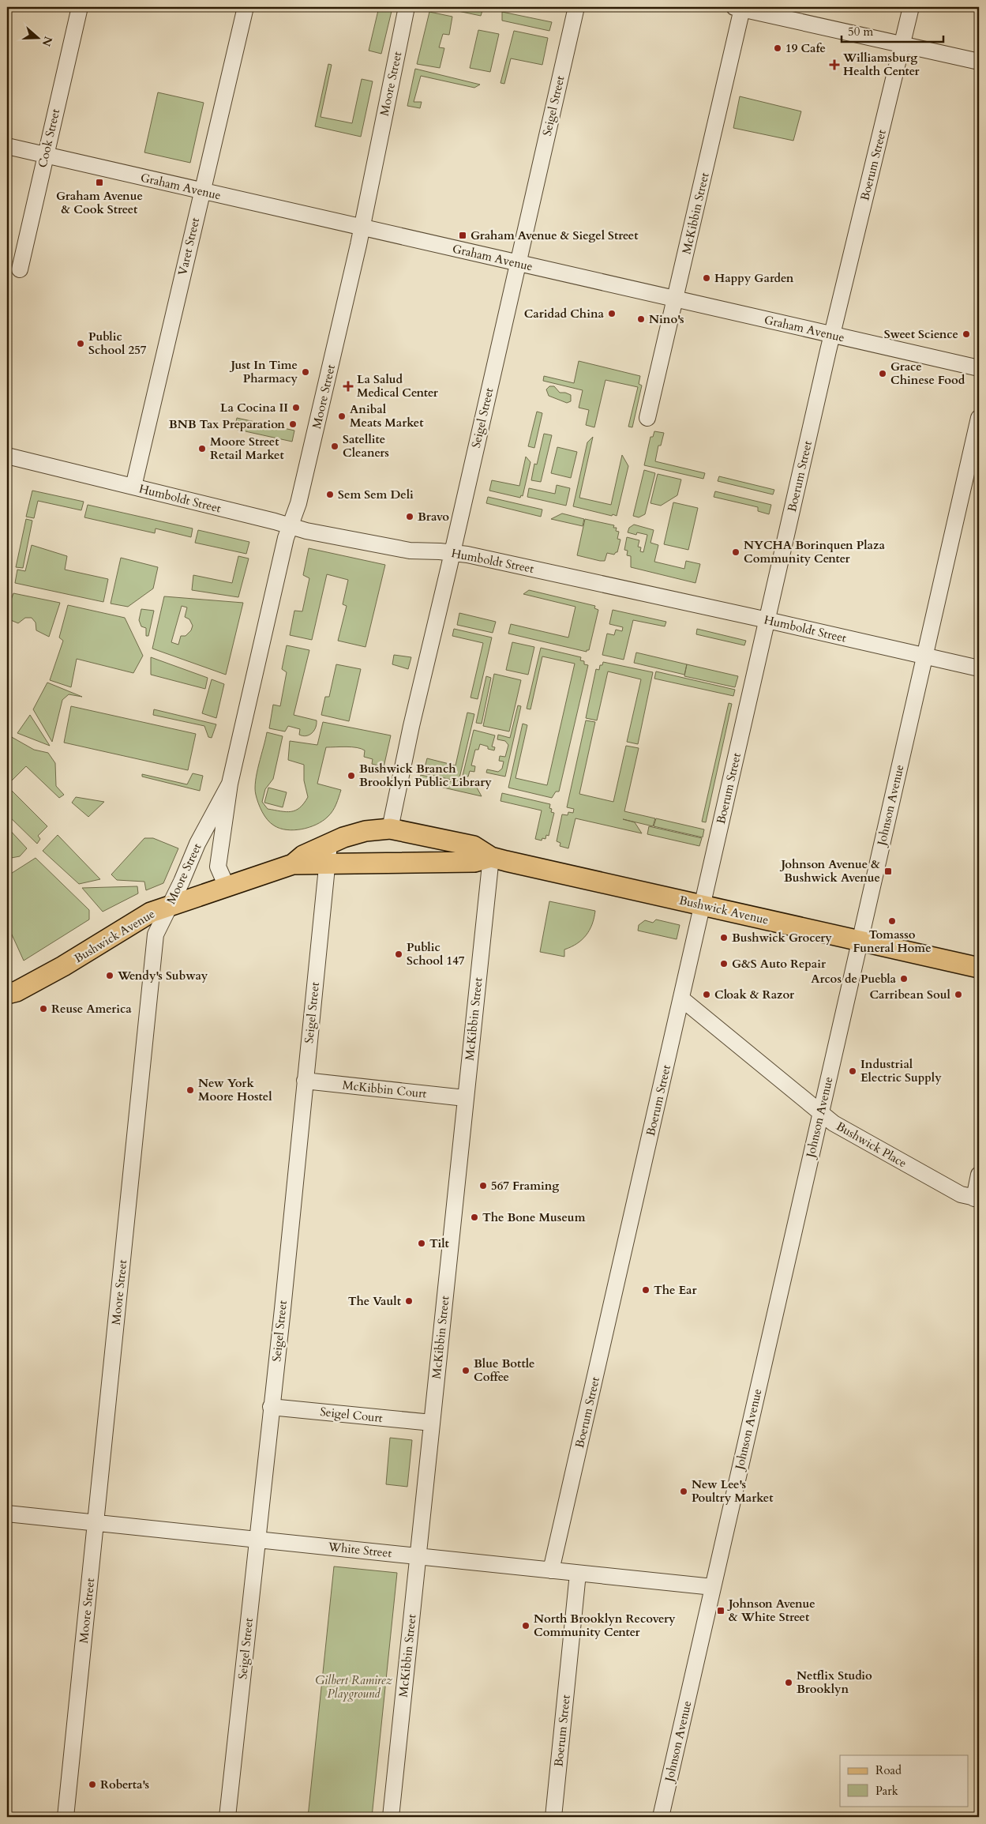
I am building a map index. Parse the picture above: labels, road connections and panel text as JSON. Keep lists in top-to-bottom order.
{
  "streets": {
    "main road": ["Bushwick Avenue"],
    "street": [
      "Moore Street",
      "Seigel Street",
      "Cook Street",
      "Boerum Street",
      "Graham Avenue",
      "McKibbin Street",
      "Varet Street",
      "Humboldt Street",
      "Johnson Avenue",
      "McKibbin Court",
      "Bushwick Place",
      "Seigel Court",
      "White Street"
    ]
  },
  "crossings": [
    ["Moore Street", "Graham Avenue"],
    ["Moore Street", "Humboldt Street"],
    ["Moore Street", "Bushwick Avenue"],
    ["Moore Street", "White Street"],
    ["Seigel Street", "Graham Avenue"],
    ["Seigel Street", "Humboldt Street"],
    ["Seigel Street", "Bushwick Avenue"],
    ["Seigel Street", "McKibbin Court"],
    ["Seigel Street", "Seigel Court"],
    ["Seigel Street", "White Street"],
    ["Cook Street", "Graham Avenue"],
    ["Boerum Street", "Graham Avenue"],
    ["Boerum Street", "Humboldt Street"],
    ["Boerum Street", "Bushwick Avenue"],
    ["Boerum Street", "Bushwick Place"],
    ["Boerum Street", "White Street"],
    ["Graham Avenue", "McKibbin Street"],
    ["Graham Avenue", "Varet Street"],
    ["McKibbin Street", "Bushwick Avenue"],
    ["McKibbin Street", "McKibbin Court"],
    ["McKibbin Street", "Seigel Court"],
    ["McKibbin Street", "White Street"],
    ["Varet Street", "Humboldt Street"],
    ["Humboldt Street", "Johnson Avenue"],
    ["Johnson Avenue", "Bushwick Avenue"],
    ["Johnson Avenue", "Bushwick Place"],
    ["Johnson Avenue", "White Street"]
  ],
  "parks": ["Gilbert Ramirez Playground"],
  "places": {
    "other": [
      "19 Cafe",
      "Happy Garden",
      "Caridad China",
      "Nino's",
      "Sweet Science",
      "Public School 257",
      "Just In Time Pharmacy",
      "Grace Chinese Food",
      "La Cocina II",
      "Anibal Meats Market",
      "BNB Tax Preparation",
      "Satellite Cleaners",
      "Moore Street Retail Market",
      "Sem Sem Deli",
      "Bravo",
      "NYCHA Borinquen Plaza Community Center",
      "Bushwick Branch Brooklyn Public Library",
      "Tomasso Funeral Home",
      "Bushwick Grocery",
      "Public School 147",
      "G&S Auto Repair",
      "Wendy's Subway",
      "Arcos de Puebla",
      "Cloak & Razor",
      "Carribean Soul",
      "Reuse America",
      "Industrial Electric Supply",
      "New York Moore Hostel",
      "567 Framing",
      "The Bone Museum",
      "Tilt",
      "The Ear",
      "The Vault",
      "Blue Bottle Coffee",
      "New Lee's Poultry Market",
      "North Brooklyn Recovery Community Center",
      "Netflix Studio Brooklyn",
      "Roberta's"
    ],
    "health": ["Williamsburg Health Center", "La Salud Medical Center"],
    "transit": [
      "Graham Avenue & Cook Street",
      "Graham Avenue & Siegel Street",
      "Johnson Avenue & Bushwick Avenue",
      "Johnson Avenue & White Street"
    ]
  },
  "legend": ["Road", "Park"],
  "scale_bar": "50 m",
  "north": "right"
}
